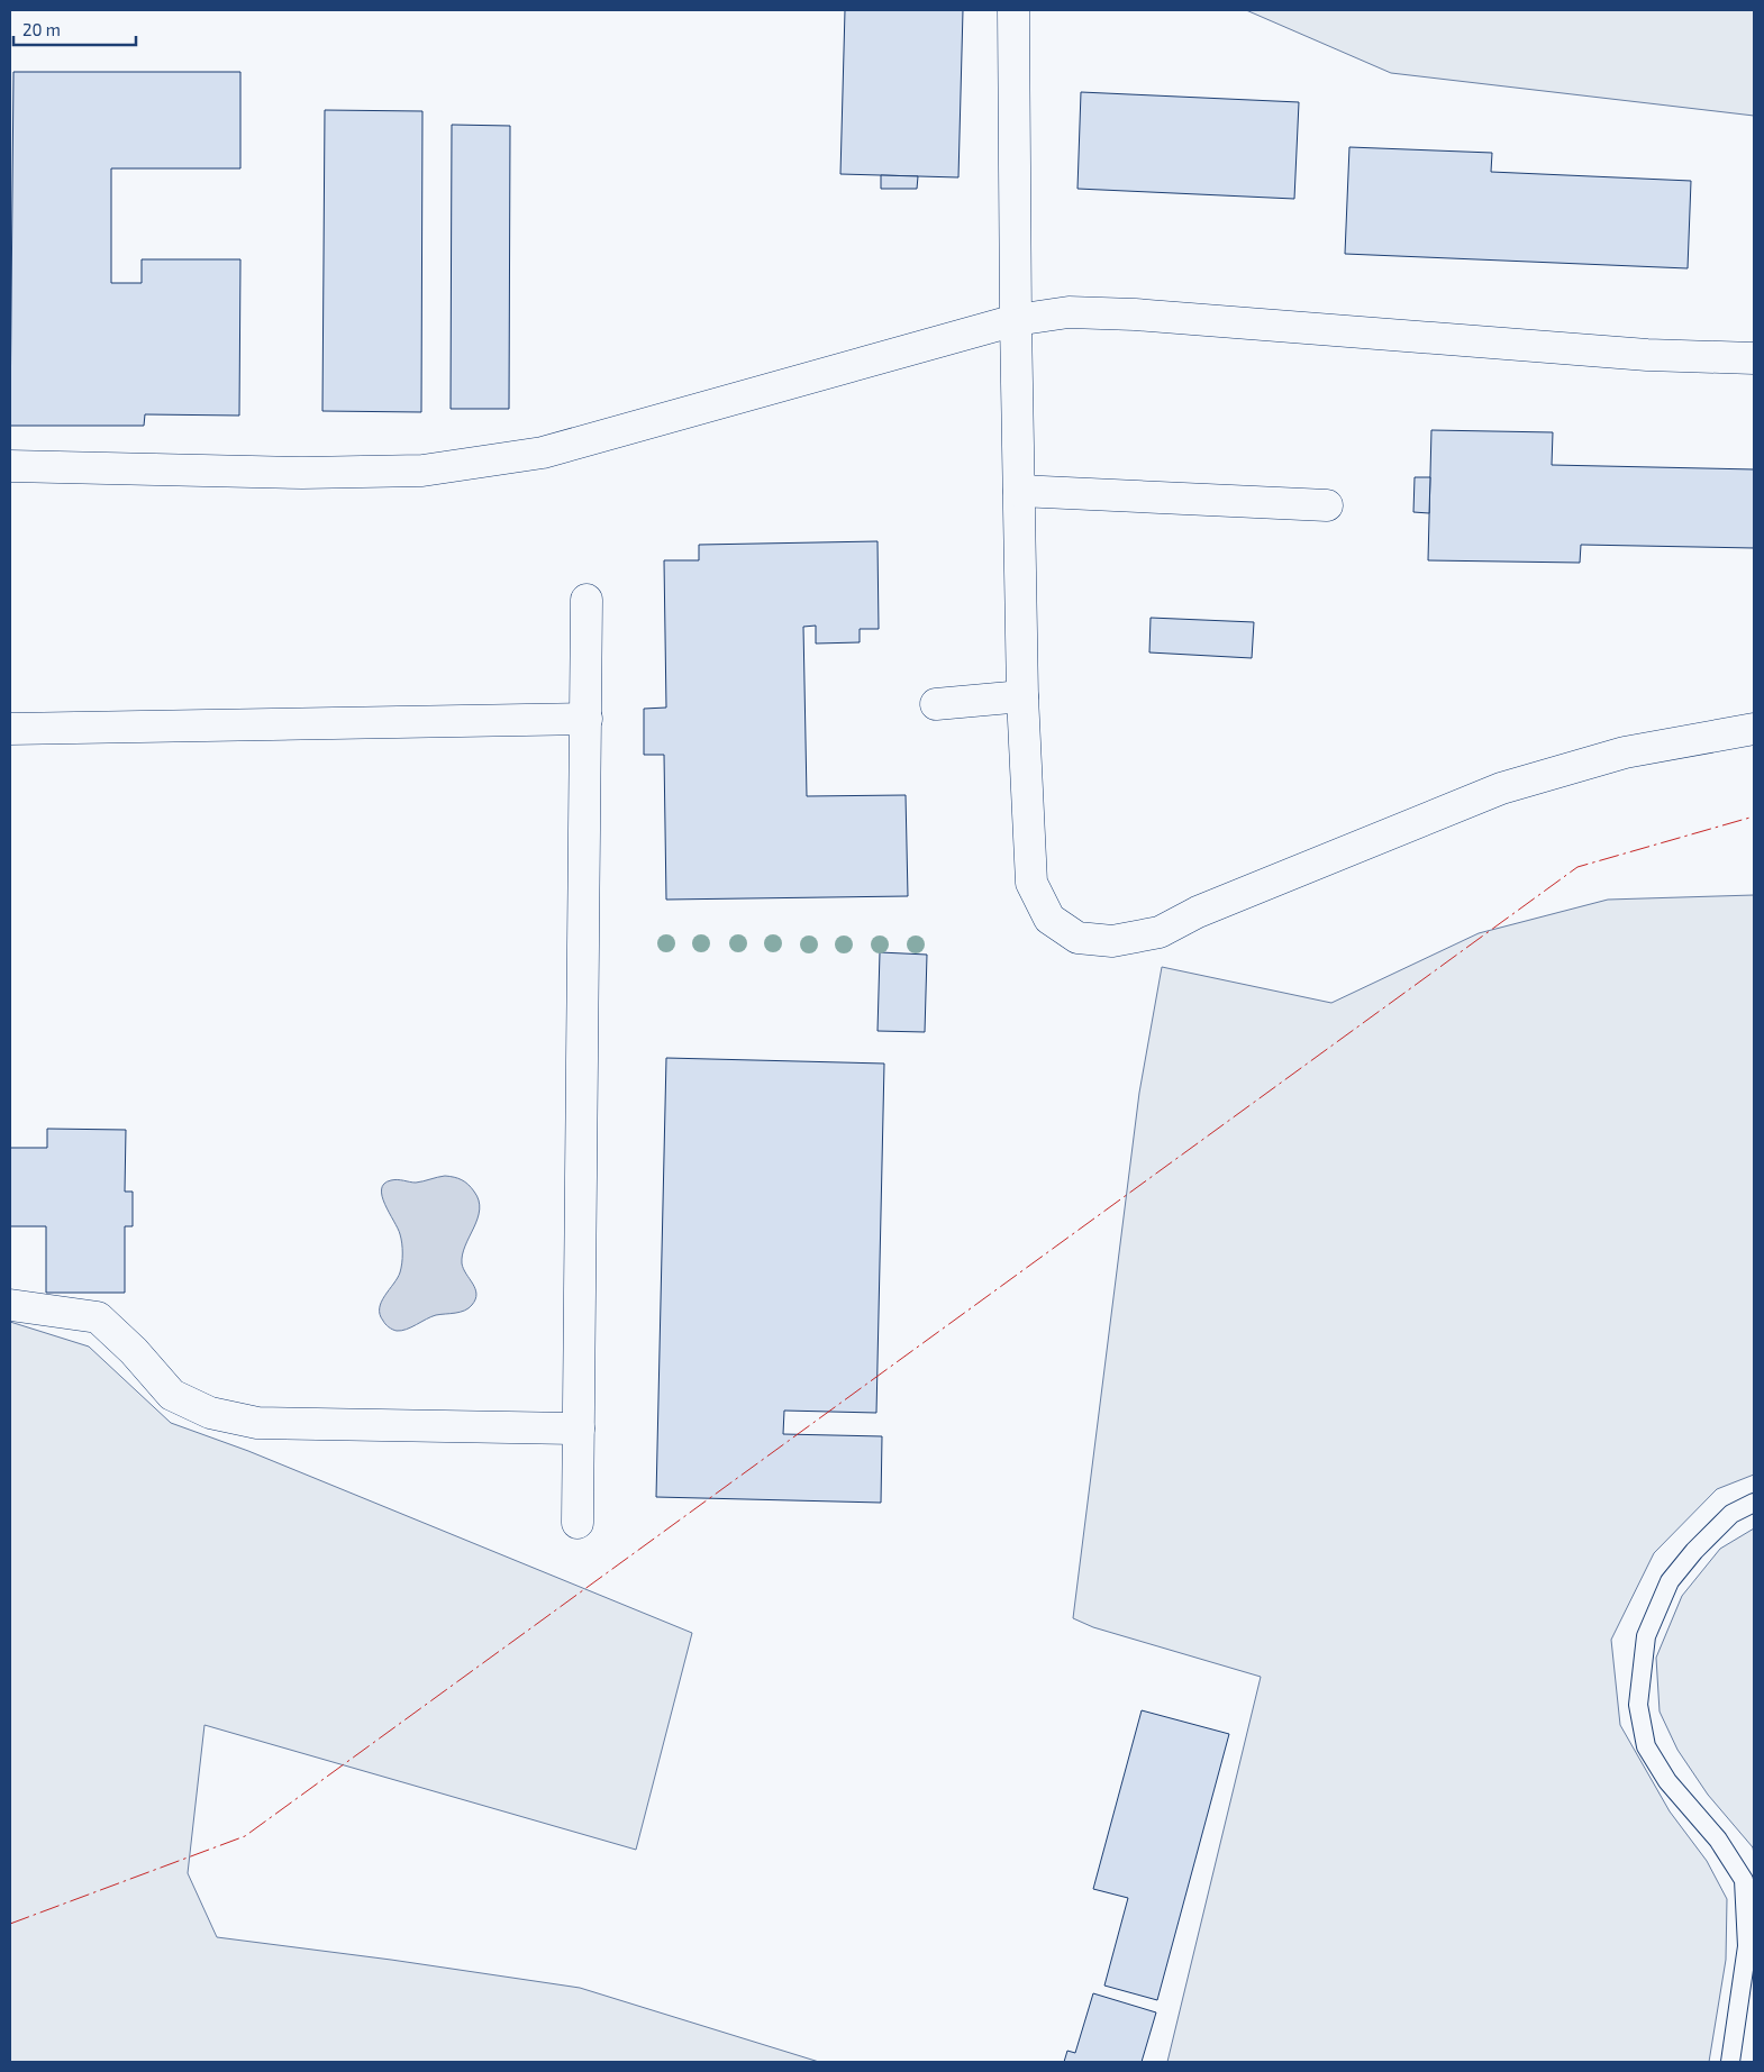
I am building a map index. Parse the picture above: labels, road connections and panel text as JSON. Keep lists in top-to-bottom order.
{
  "scale_bar": "20 m"
}
